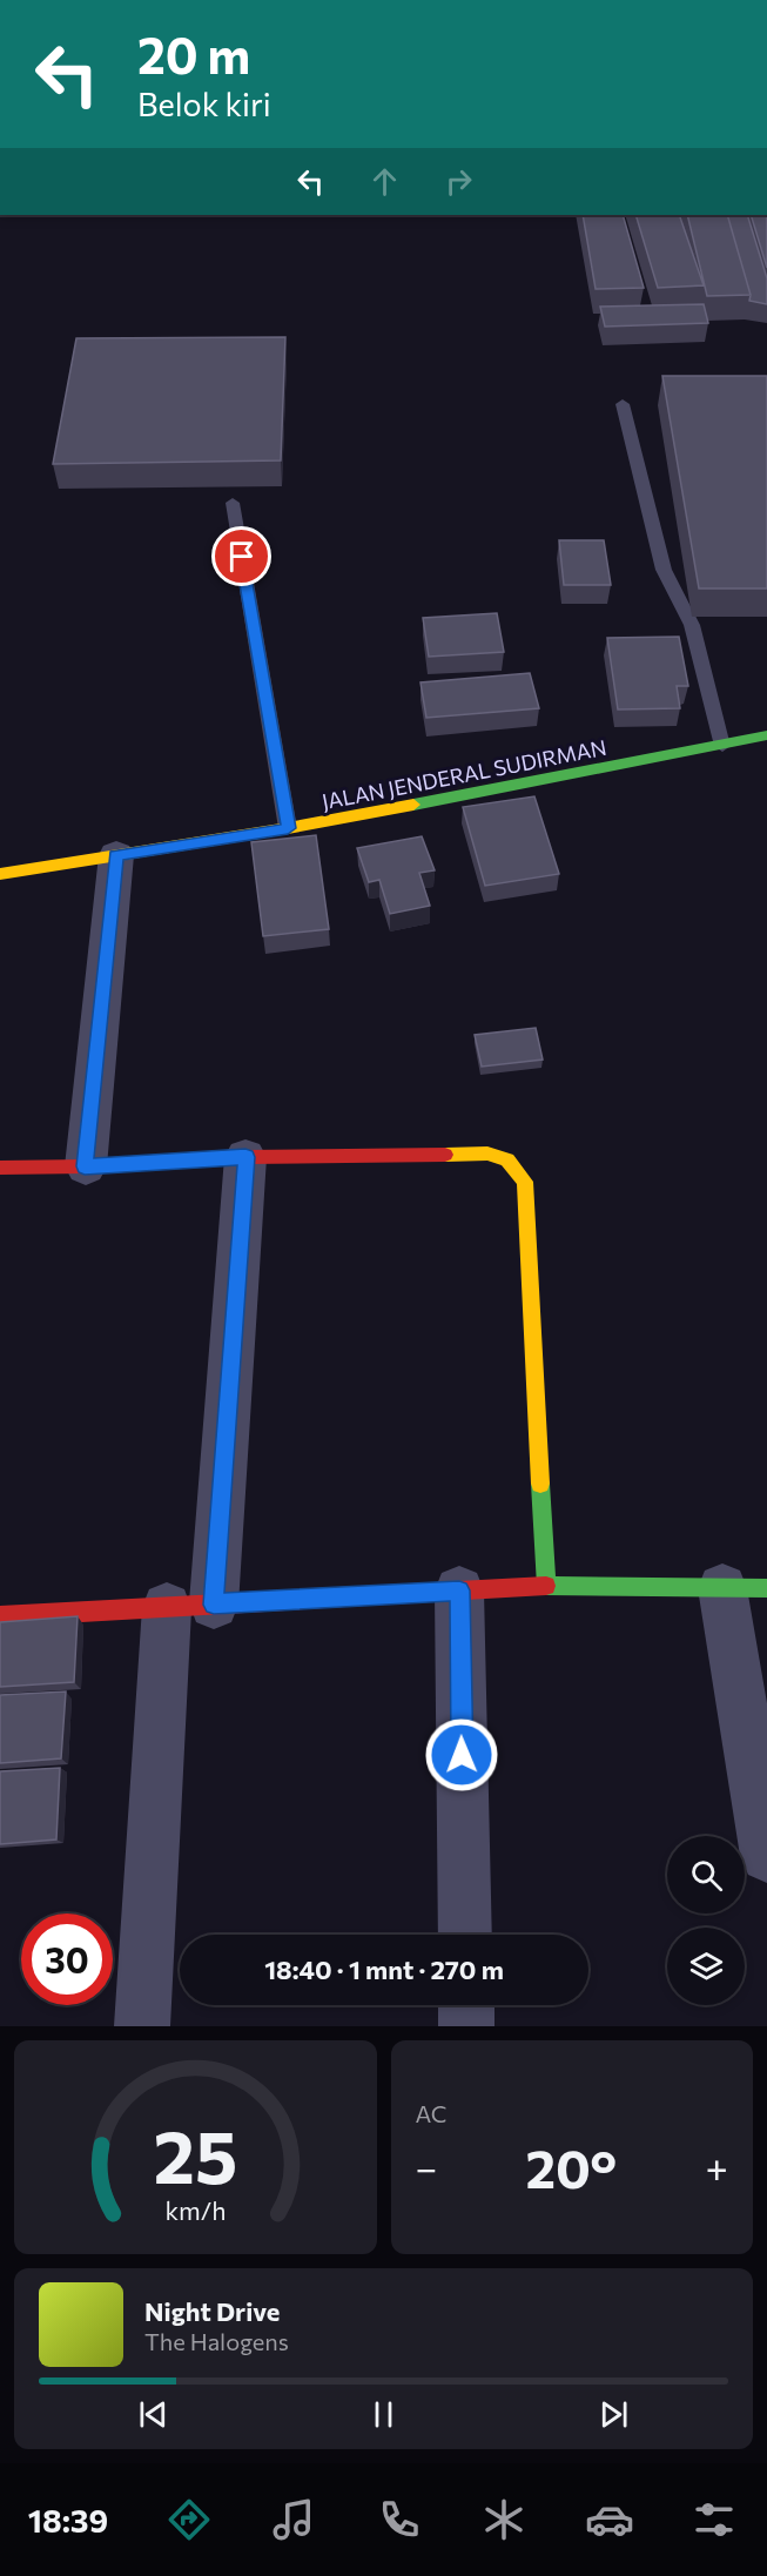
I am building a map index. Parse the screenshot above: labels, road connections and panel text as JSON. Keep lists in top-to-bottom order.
{
  "streets": {
    "street": ["JALAN JENDERAL SUDIRMAN"]
  },
  "page": {
    "turn": ["20 m", "Belok kiri"],
    "limit": "30",
    "trip": "18:40 · 1 mnt · 270 m",
    "tile": "AC",
    "heat": ["−", "20°", "+"],
    "song": ["Night Drive", "The Halogens"],
    "tabs": "18:39",
    "gauge": ["25", "km/h"]
  }
}
